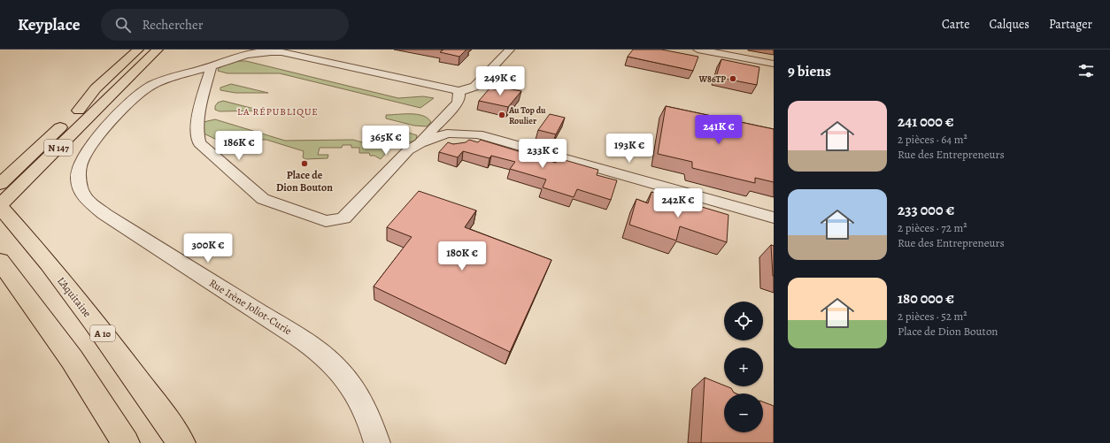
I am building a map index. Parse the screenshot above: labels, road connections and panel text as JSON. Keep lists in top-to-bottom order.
{
  "streets": {
    "highway": ["N 147", "L'Aquitaine", "A 10"],
    "street": ["Rue Irène Joliot-Curie"]
  },
  "crossings": [
    ["N 147", "L'Aquitaine"]
  ],
  "districts": ["LA RÉPUBLIQUE"],
  "places": ["W86TP", "Au Top du Roulier", "Place de Dion Bouton"],
  "page": {
    "header": "Keyplace",
    "search": "Rechercher",
    "nav": ["Carte", "Calques", "Partager"],
    "heading": "9 biens",
    "price": [
      "249K €",
      "241K €",
      "365K €",
      "186K €",
      "193K €",
      "233K €",
      "242K €",
      "300K €",
      "180K €"
    ],
    "list": [
      {
        "name": "241 000 €",
        "note": "2 pièces · 64 m² · Rue des Entrepreneurs"
      },
      {
        "name": "233 000 €",
        "note": "2 pièces · 72 m² · Rue des Entrepreneurs"
      },
      {
        "name": "180 000 €",
        "note": "2 pièces · 52 m² · Place de Dion Bouton"
      }
    ],
    "map_buttons": ["+", "−"]
  }
}
